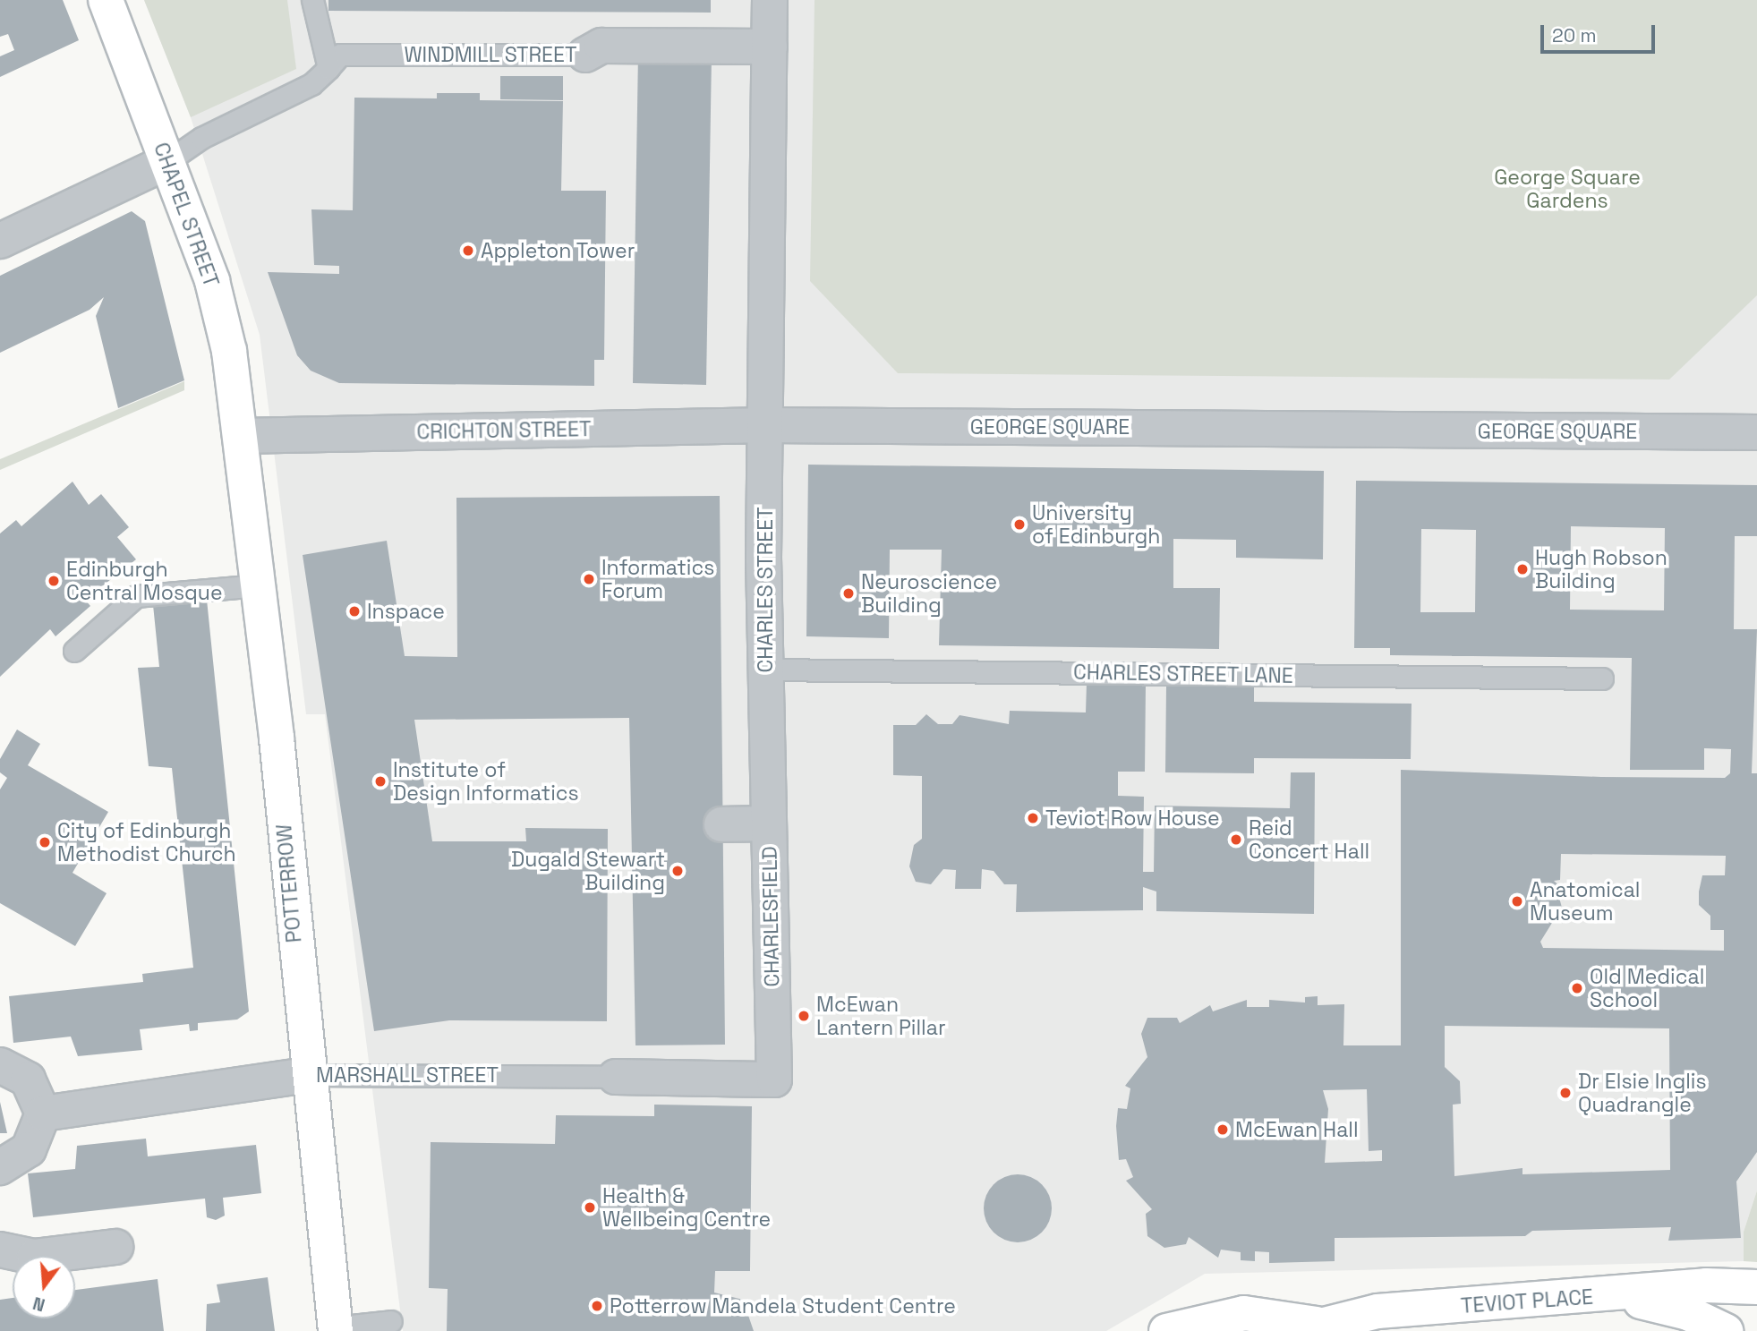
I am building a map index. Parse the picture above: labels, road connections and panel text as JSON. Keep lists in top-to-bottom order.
{
  "streets": {
    "street": [
      "WINDMILL STREET",
      "CHAPEL STREET",
      "GEORGE SQUARE",
      "CRICHTON STREET",
      "CHARLES STREET",
      "POTTERROW",
      "CHARLESFIELD",
      "MARSHALL STREET",
      "TEVIOT PLACE"
    ],
    "lane": ["CHARLES STREET LANE"]
  },
  "crossings": [
    ["WINDMILL STREET", "CHAPEL STREET"],
    ["CHAPEL STREET", "CRICHTON STREET"],
    ["CHAPEL STREET", "POTTERROW"],
    ["GEORGE SQUARE", "CRICHTON STREET"],
    ["GEORGE SQUARE", "CHARLES STREET"],
    ["CRICHTON STREET", "CHARLES STREET"],
    ["CRICHTON STREET", "POTTERROW"],
    ["CHARLES STREET", "CHARLES STREET LANE"],
    ["CHARLES STREET", "CHARLESFIELD"],
    ["POTTERROW", "MARSHALL STREET"],
    ["CHARLESFIELD", "MARSHALL STREET"]
  ],
  "parks": ["George Square Gardens"],
  "places": [
    "Appleton Tower",
    "University of Edinburgh",
    "Hugh Robson Building",
    "Informatics Forum",
    "Edinburgh Central Mosque",
    "Neuroscience Building",
    "Inspace",
    "Institute of Design Informatics",
    "Teviot Row House",
    "Reid Concert Hall",
    "City of Edinburgh Methodist Church",
    "Dugald Stewart Building",
    "Anatomical Museum",
    "Old Medical School",
    "McEwan Lantern Pillar",
    "Dr Elsie Inglis Quadrangle",
    "McEwan Hall",
    "Health & Wellbeing Centre",
    "Potterrow Mandela Student Centre"
  ],
  "scale_bar": "20 m",
  "north": "bottom"
}
